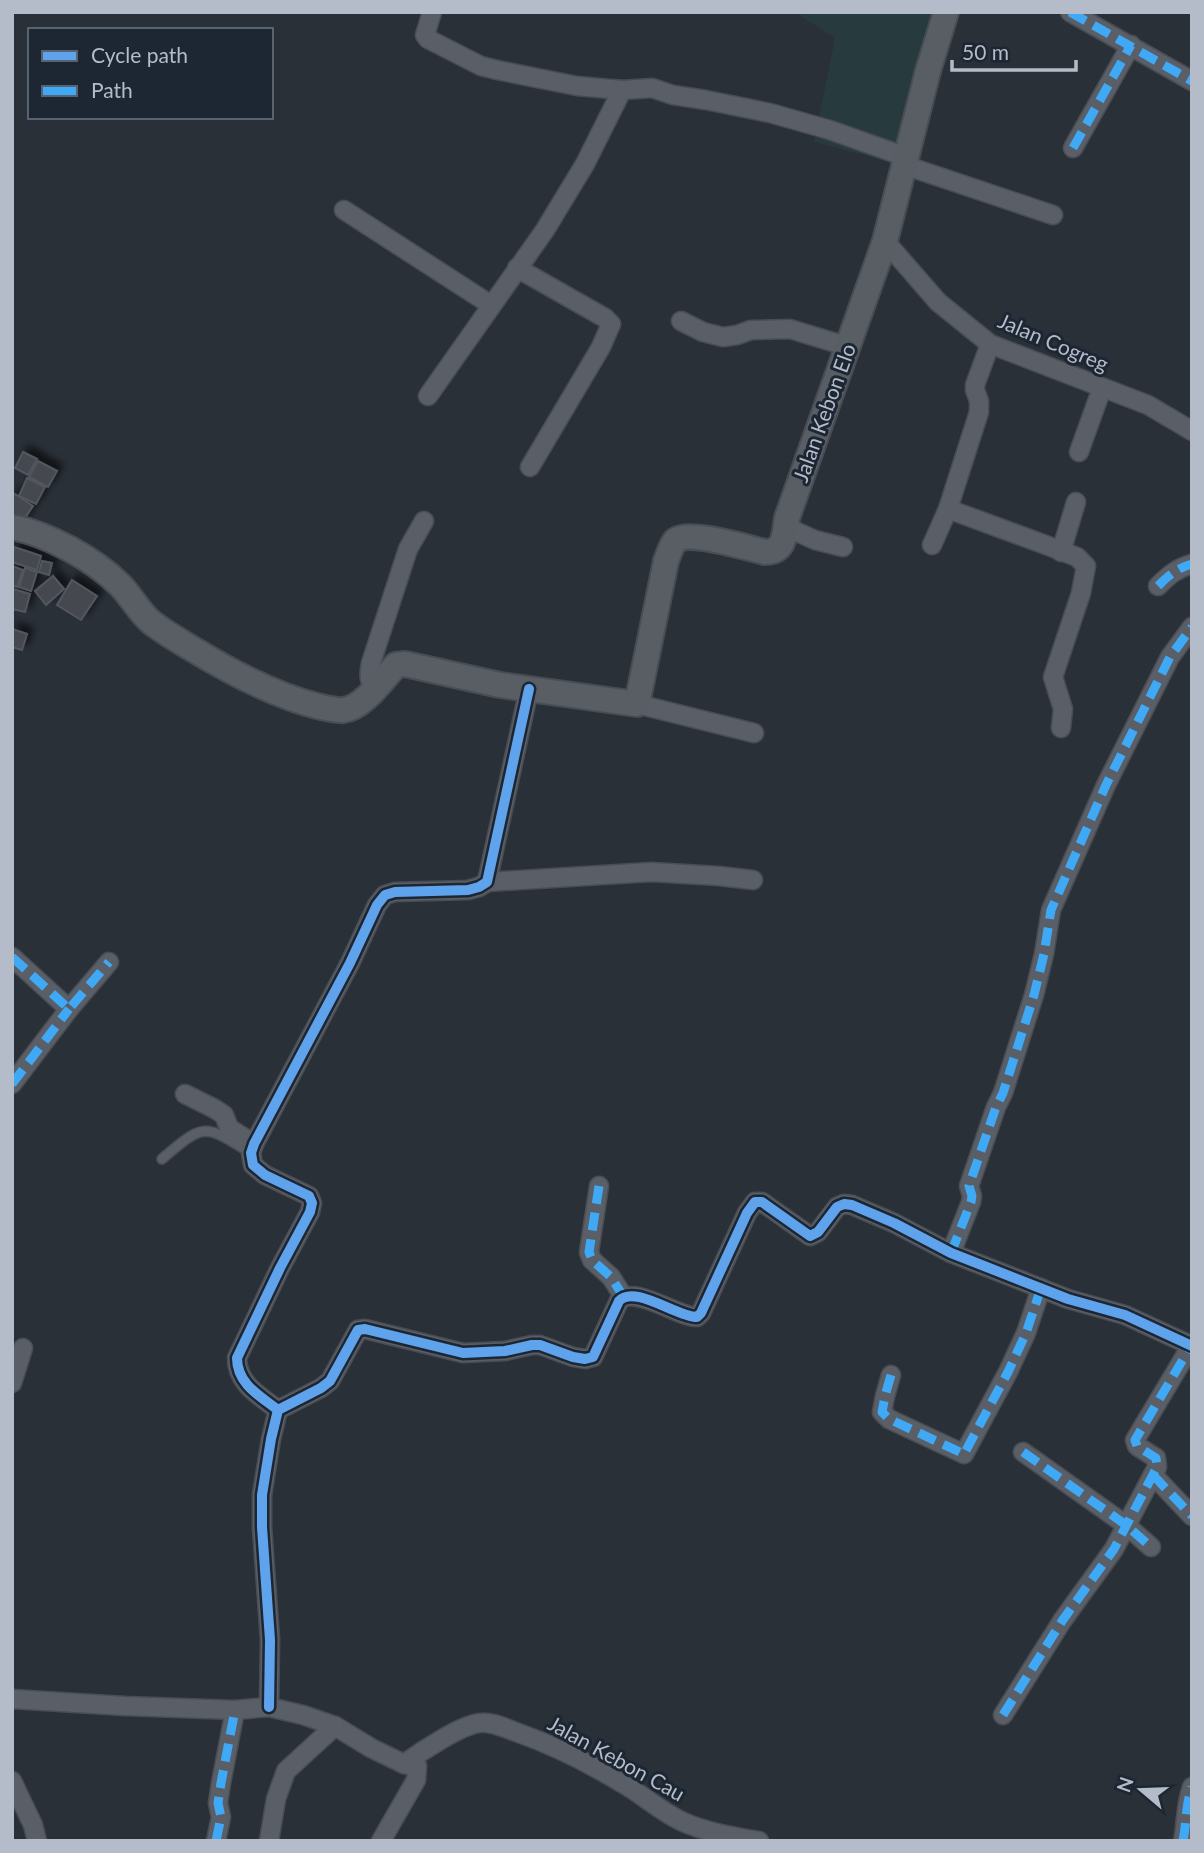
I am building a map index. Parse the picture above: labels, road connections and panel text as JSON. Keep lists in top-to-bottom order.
{
  "streets": {
    "street": ["Jalan Cogreg", "Jalan Kebon Elo", "Jalan Kebon Cau"]
  },
  "crossings": [
    ["Jalan Cogreg", "Jalan Kebon Elo"]
  ],
  "legend": ["Cycle path", "Path"],
  "scale_bar": "50 m",
  "north": "left"
}
